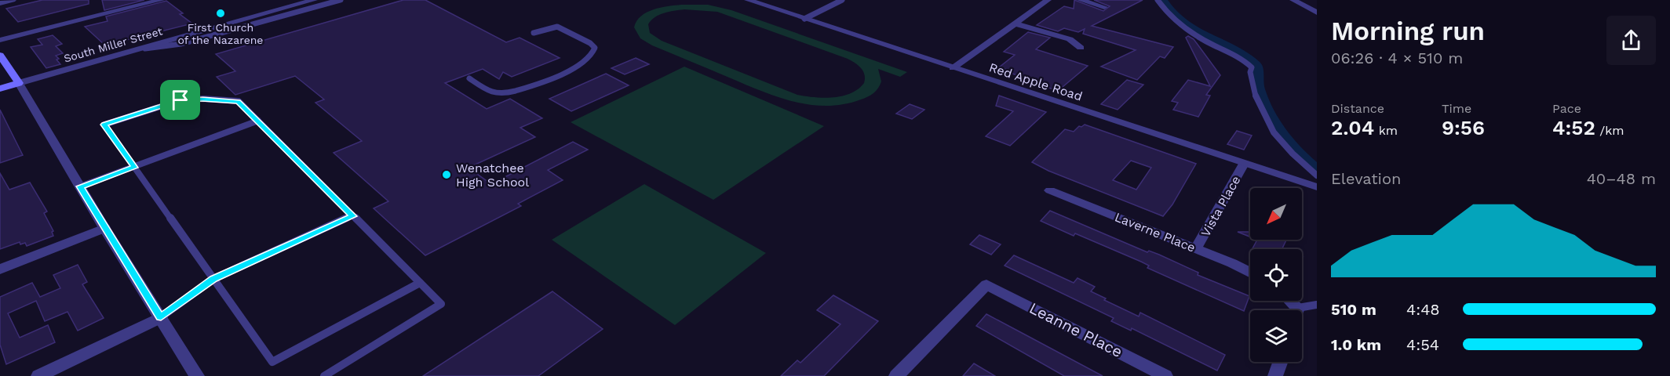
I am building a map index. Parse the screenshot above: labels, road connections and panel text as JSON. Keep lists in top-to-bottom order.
{
  "streets": {
    "main road": ["South Miller Street"],
    "street": [
      "Red Apple Road",
      "Vista Place",
      "Laverne Place",
      "Leanne Place"
    ]
  },
  "crossings": [
    ["Red Apple Road", "Vista Place"],
    ["Vista Place", "Laverne Place"]
  ],
  "places": ["First Church of the Nazarene", "Wenatchee High School"],
  "north": "bottom left",
  "page": {
    "heading": ["Morning run", "06:26 · 4 × 510 m"],
    "stats": [
      ["Distance", "2.04 km"],
      ["Time", "9:56"],
      ["Pace", "4:52 /km"]
    ],
    "chart": ["Elevation", "40–48 m"],
    "list": [
      {
        "name": "510 m",
        "note": "4:48"
      },
      {
        "name": "1.0 km",
        "note": "4:54"
      }
    ]
  }
}
